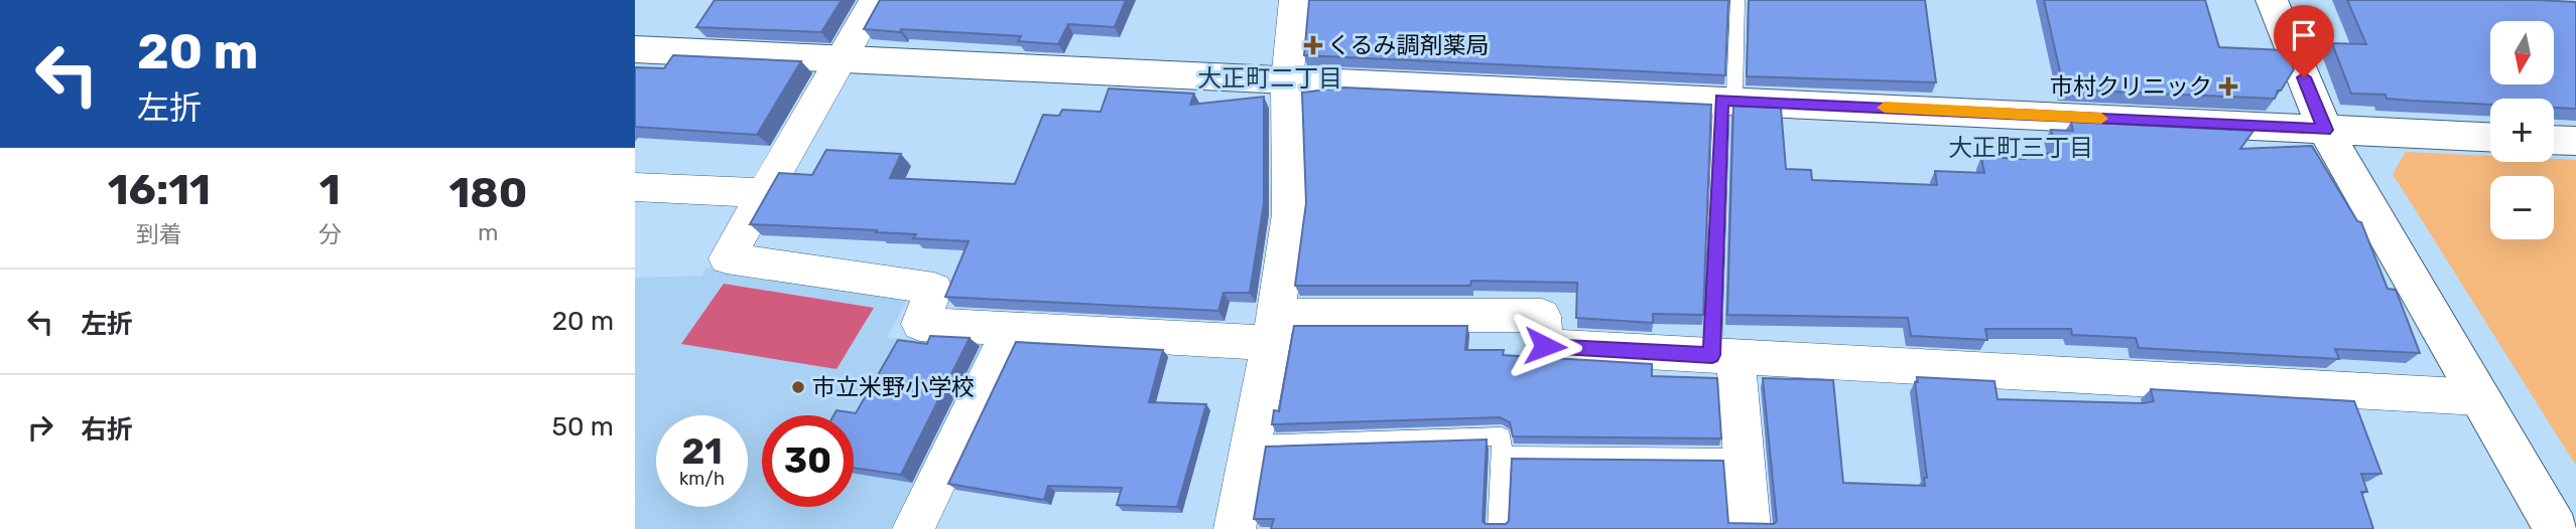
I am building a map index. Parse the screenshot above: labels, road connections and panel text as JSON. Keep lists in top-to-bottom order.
{
  "districts": ["大正町二丁目", "大正町三丁目"],
  "places": {
    "health": ["くるみ調剤薬局", "市村クリニック"],
    "other": ["市立米野小学校"]
  },
  "north": "bottom",
  "page": {
    "turn": ["20 m", "左折"],
    "map_buttons": ["+", "−"],
    "eta": [
      "16:11",
      "到着",
      "1",
      "分",
      "180",
      "m"
    ],
    "list": [
      {
        "name": "左折",
        "value": "20 m"
      },
      {
        "name": "右折",
        "value": "50 m"
      }
    ],
    "speed": "21 km/h",
    "limit": "30"
  }
}
